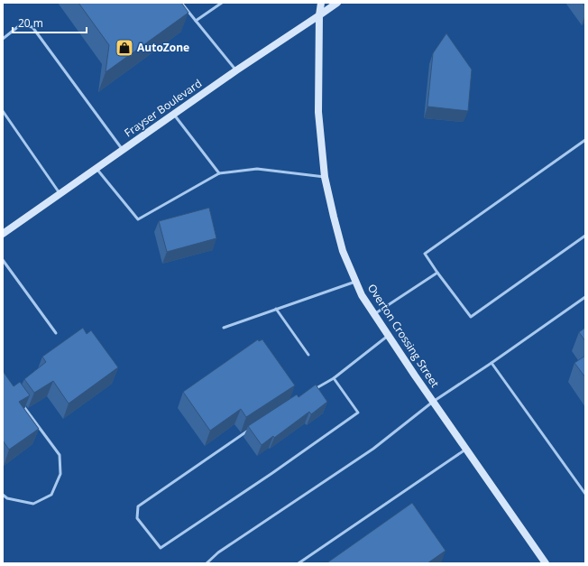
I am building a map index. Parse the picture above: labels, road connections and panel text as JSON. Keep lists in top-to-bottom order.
{
  "streets": {
    "main road": ["Frayser Boulevard", "Overton Crossing Street"]
  },
  "crossings": [
    ["Frayser Boulevard", "Overton Crossing Street"]
  ],
  "places": {
    "shop": ["AutoZone"]
  },
  "scale_bar": "20 m"
}
